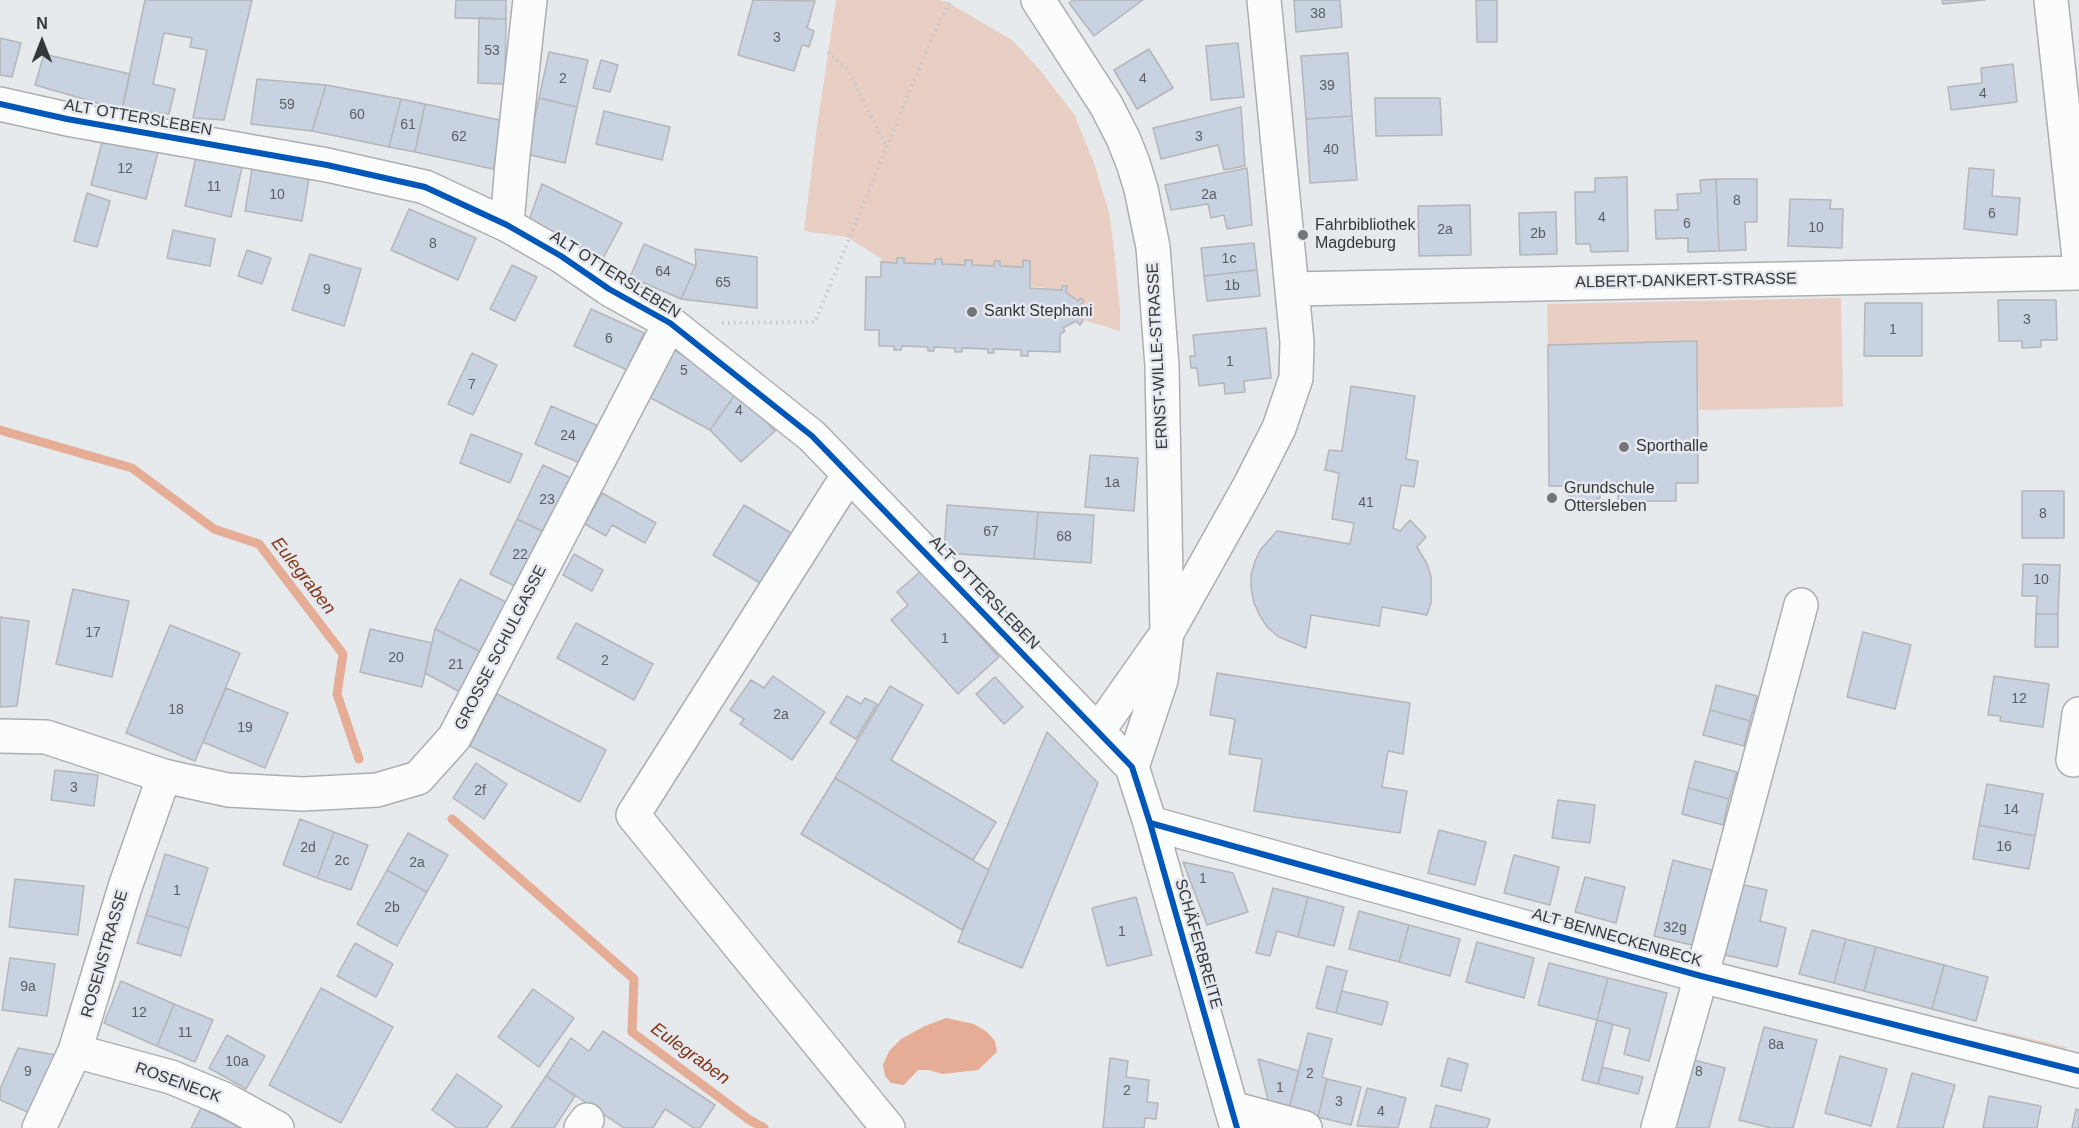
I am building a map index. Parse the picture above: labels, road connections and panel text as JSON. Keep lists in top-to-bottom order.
{
  "streets": {
    "street": [
      "ALT OTTERSLEBEN",
      "ALBERT-DANKERT-STRASSE",
      "ERNST-WILLE-STRASSE",
      "GROSSE SCHULGASSE",
      "ALT BENNECKENBECK",
      "SCHÄFERBREITE",
      "ROSENSTRASSE",
      "ROSENECK"
    ]
  },
  "crossings": [
    ["ALT OTTERSLEBEN", "GROSSE SCHULGASSE"],
    ["ALT OTTERSLEBEN", "SCHÄFERBREITE"],
    ["GROSSE SCHULGASSE", "ROSENSTRASSE"],
    ["ALT BENNECKENBECK", "SCHÄFERBREITE"],
    ["ROSENSTRASSE", "ROSENECK"]
  ],
  "water": ["Eulegraben"],
  "places": [
    "Fahrbibliothek Magdeburg",
    "Sankt Stephani",
    "Sporthalle",
    "Grundschule Ottersleben"
  ],
  "house_numbers": [
    "38",
    "3",
    "53",
    "2",
    "4",
    "39",
    "4",
    "59",
    "60",
    "61",
    "62",
    "3",
    "40",
    "12",
    "11",
    "10",
    "2a",
    "8",
    "6",
    "4",
    "6",
    "10",
    "2a",
    "2b",
    "8",
    "1c",
    "64",
    "65",
    "1b",
    "9",
    "3",
    "1",
    "6",
    "1",
    "5",
    "7",
    "4",
    "24",
    "1a",
    "23",
    "41",
    "8",
    "67",
    "68",
    "22",
    "10",
    "17",
    "1",
    "20",
    "2",
    "21",
    "12",
    "18",
    "2a",
    "19",
    "3",
    "2f",
    "14",
    "16",
    "2d",
    "2c",
    "2a",
    "1",
    "1",
    "2b",
    "32g",
    "1",
    "9a",
    "12",
    "11",
    "8a",
    "10a",
    "9",
    "8",
    "2",
    "1",
    "2",
    "3",
    "4"
  ],
  "north": "top"
}
